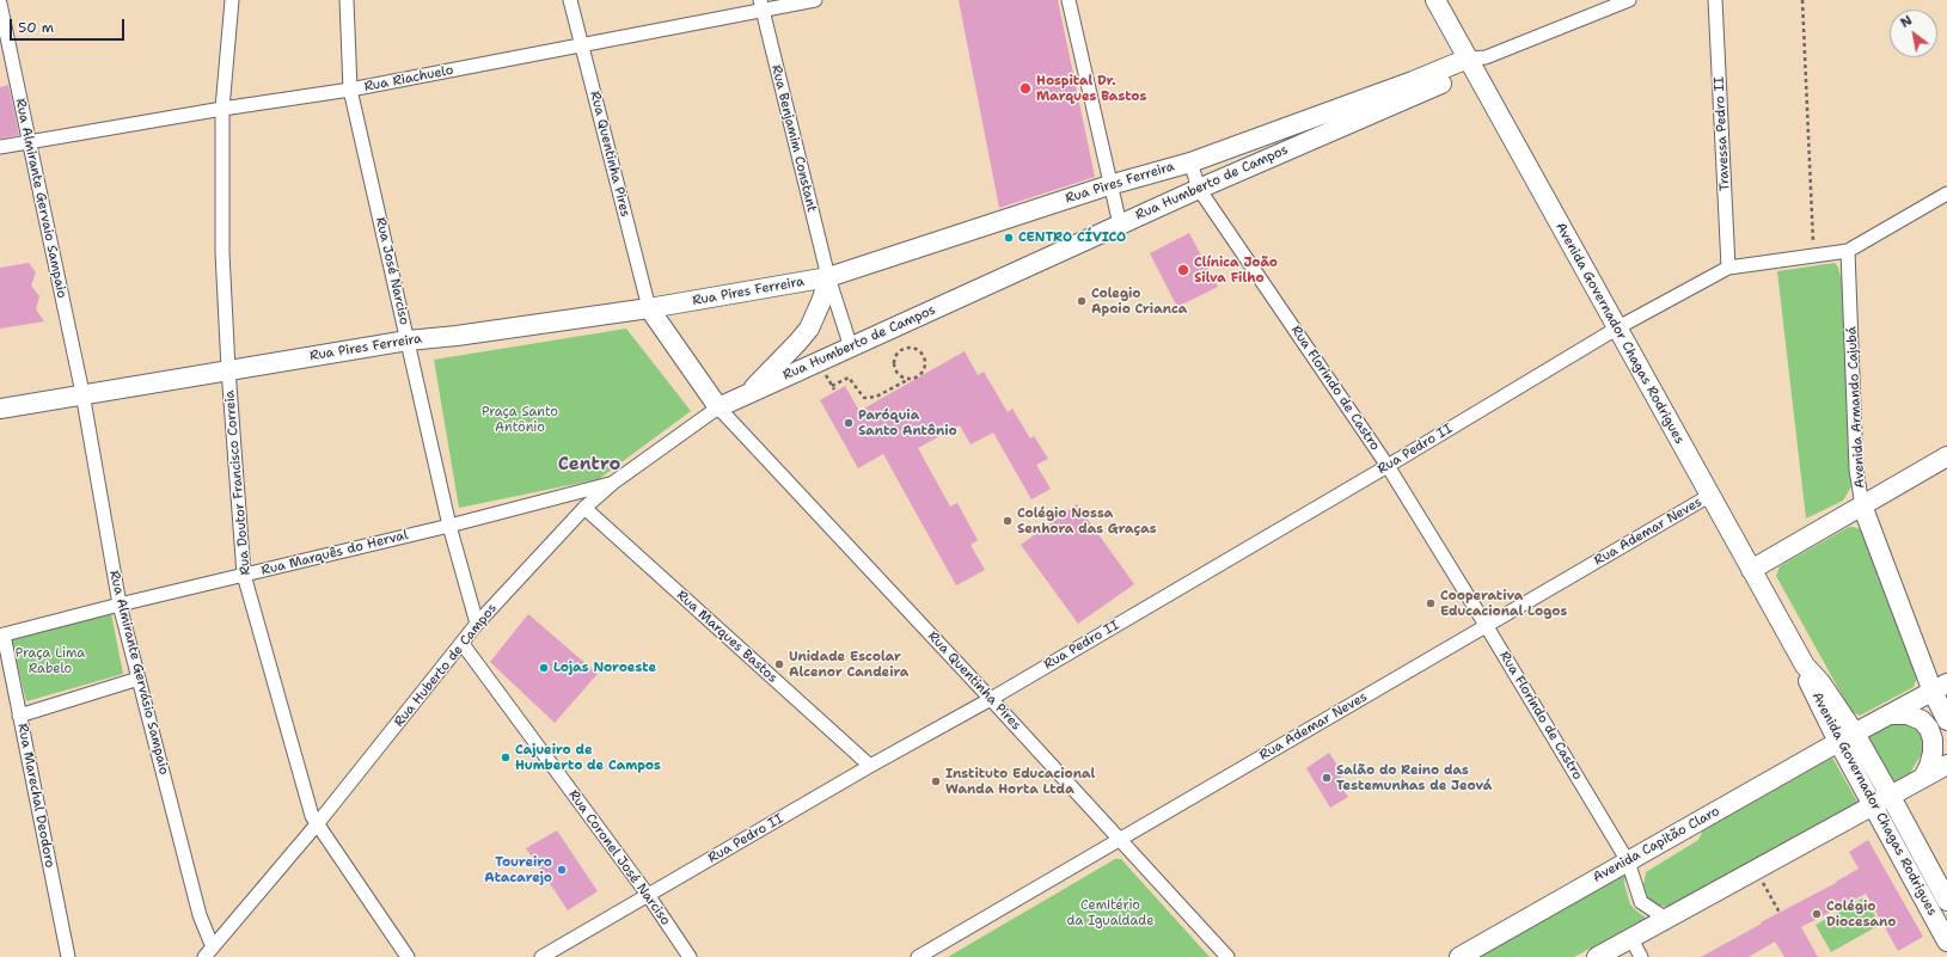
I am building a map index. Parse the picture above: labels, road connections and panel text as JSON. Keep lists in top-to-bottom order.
{
  "streets": {
    "main road": [
      "Rua Pires Ferreira",
      "Rua Humberto de Campos",
      "Avenida Governador Chagas Rodrigues",
      "Avenida Armando Cajubá",
      "Avenida Capitão Claro"
    ],
    "street": [
      "Rua Riachuelo",
      "Travessa Pedro II",
      "Rua Benjamim Constant",
      "Rua Quentinha Pires",
      "Rua Almirante Gervaio Sampaio",
      "Rua José Narciso",
      "Rua Florindo de Castro",
      "Rua Pedro II",
      "Rua Doutor Francisco Correia",
      "Rua Ademar Neves",
      "Rua Marquês do Herval",
      "Rua Marques Bastos",
      "Rua Huberto de Campos",
      "Rua Almirante Gervásio Sampaio",
      "Rua Marechal Deodoro",
      "Rua Coronel José Narciso"
    ]
  },
  "crossings": [
    ["Rua Riachuelo", "Rua Benjamim Constant"],
    ["Rua Riachuelo", "Rua Quentinha Pires"],
    ["Rua Riachuelo", "Rua Almirante Gervaio Sampaio"],
    ["Rua Riachuelo", "Rua José Narciso"],
    ["Rua Riachuelo", "Rua Doutor Francisco Correia"],
    ["Travessa Pedro II", "Rua Pedro II"],
    ["Rua Benjamim Constant", "Rua Pires Ferreira"],
    ["Rua Benjamim Constant", "Rua Humberto de Campos"],
    ["Rua Quentinha Pires", "Rua Pires Ferreira"],
    ["Rua Quentinha Pires", "Rua Humberto de Campos"],
    ["Rua Quentinha Pires", "Rua Pedro II"],
    ["Rua Quentinha Pires", "Rua Ademar Neves"],
    ["Rua Quentinha Pires", "Rua Huberto de Campos"],
    ["Rua Pires Ferreira", "Rua Humberto de Campos"],
    ["Rua Pires Ferreira", "Rua Almirante Gervaio Sampaio"],
    ["Rua Pires Ferreira", "Rua José Narciso"],
    ["Rua Pires Ferreira", "Avenida Governador Chagas Rodrigues"],
    ["Rua Pires Ferreira", "Rua Florindo de Castro"],
    ["Rua Pires Ferreira", "Rua Doutor Francisco Correia"],
    ["Rua Pires Ferreira", "Rua Almirante Gervásio Sampaio"],
    ["Rua Humberto de Campos", "Avenida Governador Chagas Rodrigues"],
    ["Rua Humberto de Campos", "Rua Florindo de Castro"],
    ["Rua Humberto de Campos", "Rua Huberto de Campos"],
    ["Rua Almirante Gervaio Sampaio", "Rua Almirante Gervásio Sampaio"],
    ["Rua José Narciso", "Rua Marquês do Herval"],
    ["Rua José Narciso", "Rua Huberto de Campos"],
    ["Avenida Governador Chagas Rodrigues", "Rua Pedro II"],
    ["Avenida Governador Chagas Rodrigues", "Rua Ademar Neves"],
    ["Avenida Governador Chagas Rodrigues", "Avenida Capitão Claro"],
    ["Rua Florindo de Castro", "Rua Pedro II"],
    ["Rua Florindo de Castro", "Rua Ademar Neves"],
    ["Rua Florindo de Castro", "Avenida Capitão Claro"],
    ["Rua Pedro II", "Rua Marques Bastos"],
    ["Rua Pedro II", "Rua Coronel José Narciso"],
    ["Rua Doutor Francisco Correia", "Rua Marquês do Herval"],
    ["Rua Doutor Francisco Correia", "Rua Huberto de Campos"],
    ["Rua Marquês do Herval", "Rua Huberto de Campos"],
    ["Rua Marquês do Herval", "Rua Almirante Gervásio Sampaio"],
    ["Rua Marquês do Herval", "Rua Marechal Deodoro"],
    ["Rua Marques Bastos", "Rua Huberto de Campos"],
    ["Rua Huberto de Campos", "Rua Almirante Gervásio Sampaio"],
    ["Rua Huberto de Campos", "Rua Coronel José Narciso"]
  ],
  "districts": ["Centro"],
  "parks": ["Praça Santo Antônio", "Praça Lima Rabelo", "Cemitério da Igualdade"],
  "places": [
    "Hospital Dr. Marques Bastos",
    "CENTRO CÍVICO",
    "Clínica João Silva Filho",
    "Colegio Apoio Crianca",
    "Paróquia Santo Antônio",
    "Colégio Nossa Senhora das Graças",
    "Cooperativa Educacional Logos",
    "Unidade Escolar Alcenor Candeira",
    "Lojas Noroeste",
    "Cajueiro de Humberto de Campos",
    "Salão do Reino das Testemunhas de Jeová",
    "Instituto Educacional Wanda Horta Ltda",
    "Toureiro Atacarejo",
    "Colégio Diocesano"
  ],
  "scale_bar": "50 m",
  "north": "top left"
}
